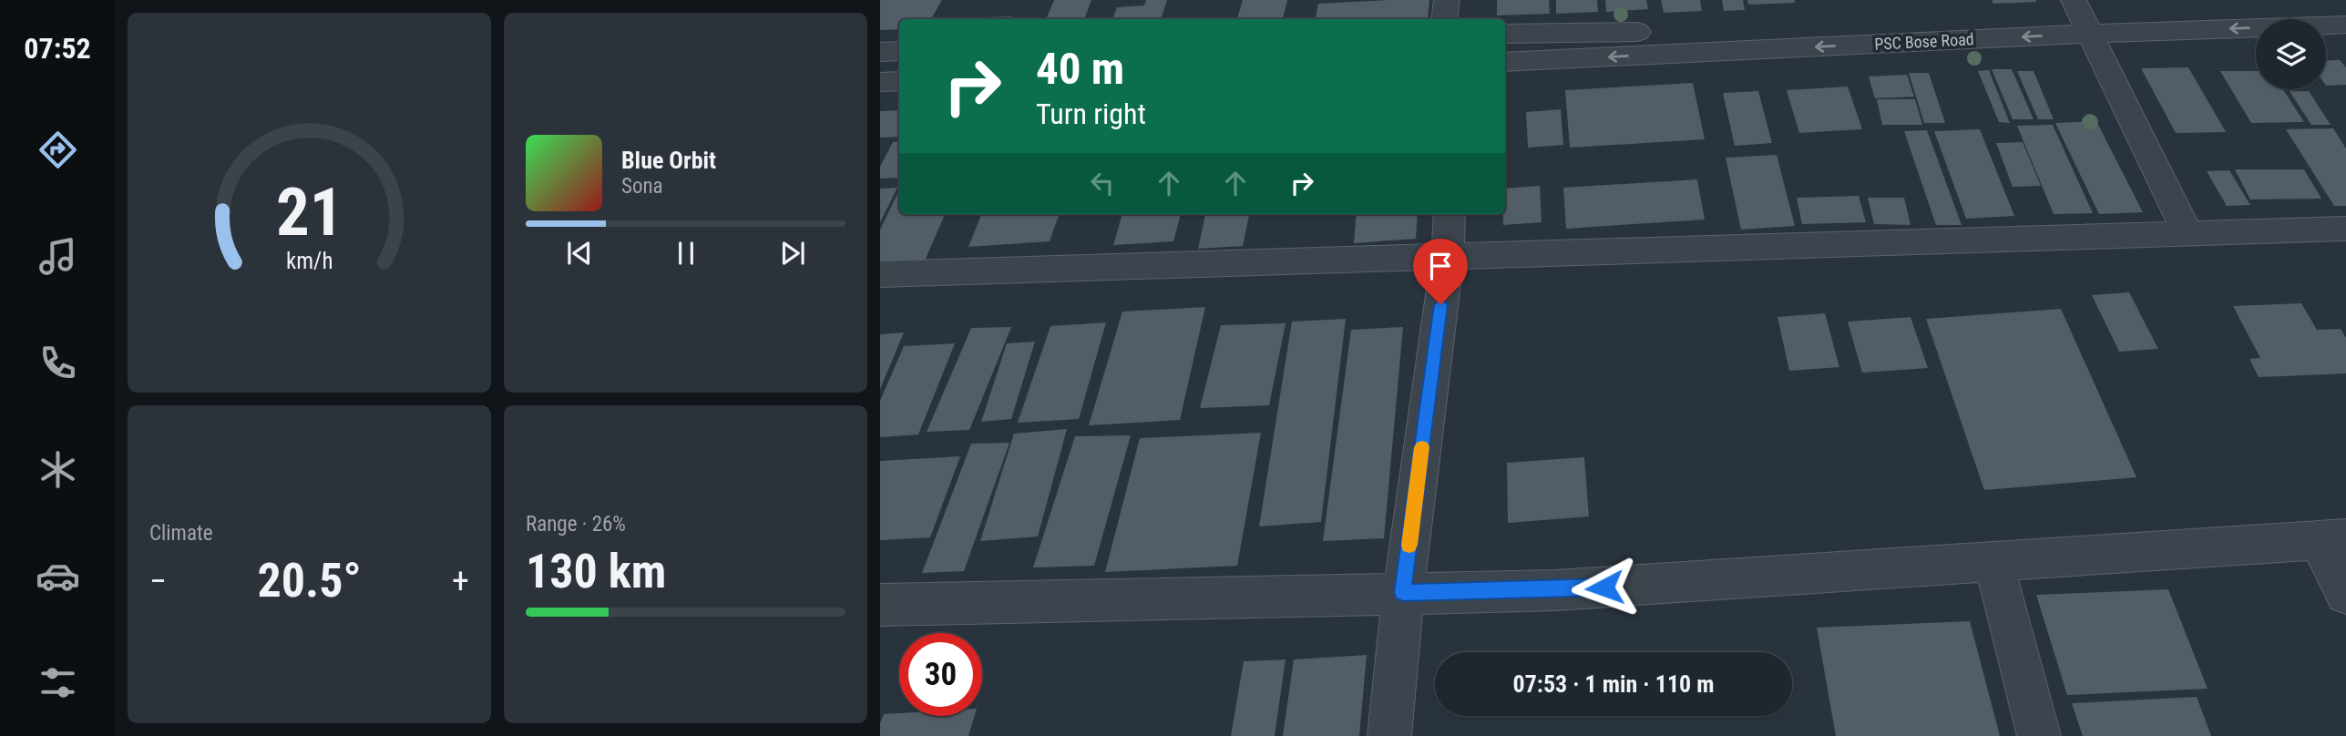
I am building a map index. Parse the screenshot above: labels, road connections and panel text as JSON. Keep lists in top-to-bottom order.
{
  "streets": {
    "street": ["PSC Bose Road"]
  },
  "page": {
    "tabs": "07:52",
    "turn": ["40 m", "Turn right"],
    "song": ["Blue Orbit", "Sona"],
    "tile": [
      "Climate",
      ["Range · 26%", "130 km"]
    ],
    "heat": ["−", "20.5°", "+"],
    "limit": "30",
    "trip": "07:53 · 1 min · 110 m",
    "gauge": ["21", "km/h"]
  }
}
